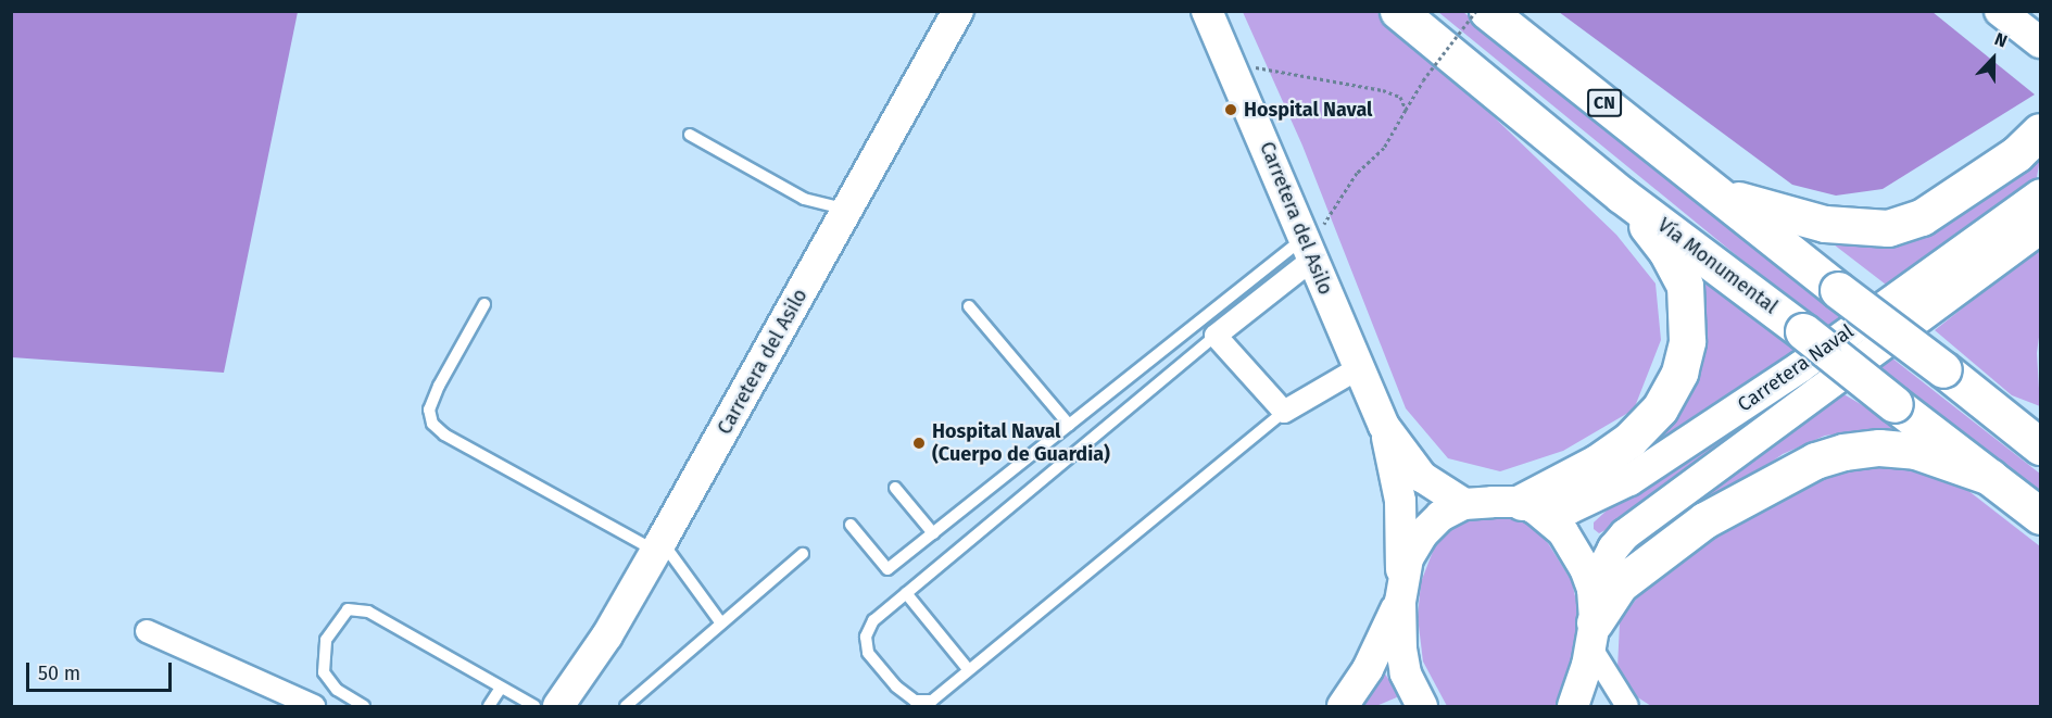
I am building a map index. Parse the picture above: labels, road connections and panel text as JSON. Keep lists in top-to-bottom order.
{
  "streets": {
    "highway": ["CN", "Vía Monumental"],
    "main road": ["Carretera del Asilo", "Carretera Naval"]
  },
  "crossings": [
    ["Carretera del Asilo", "Carretera Naval"]
  ],
  "places": ["Hospital Naval", "Hospital Naval (Cuerpo de Guardia)"],
  "scale_bar": "50 m",
  "north": "top"
}
